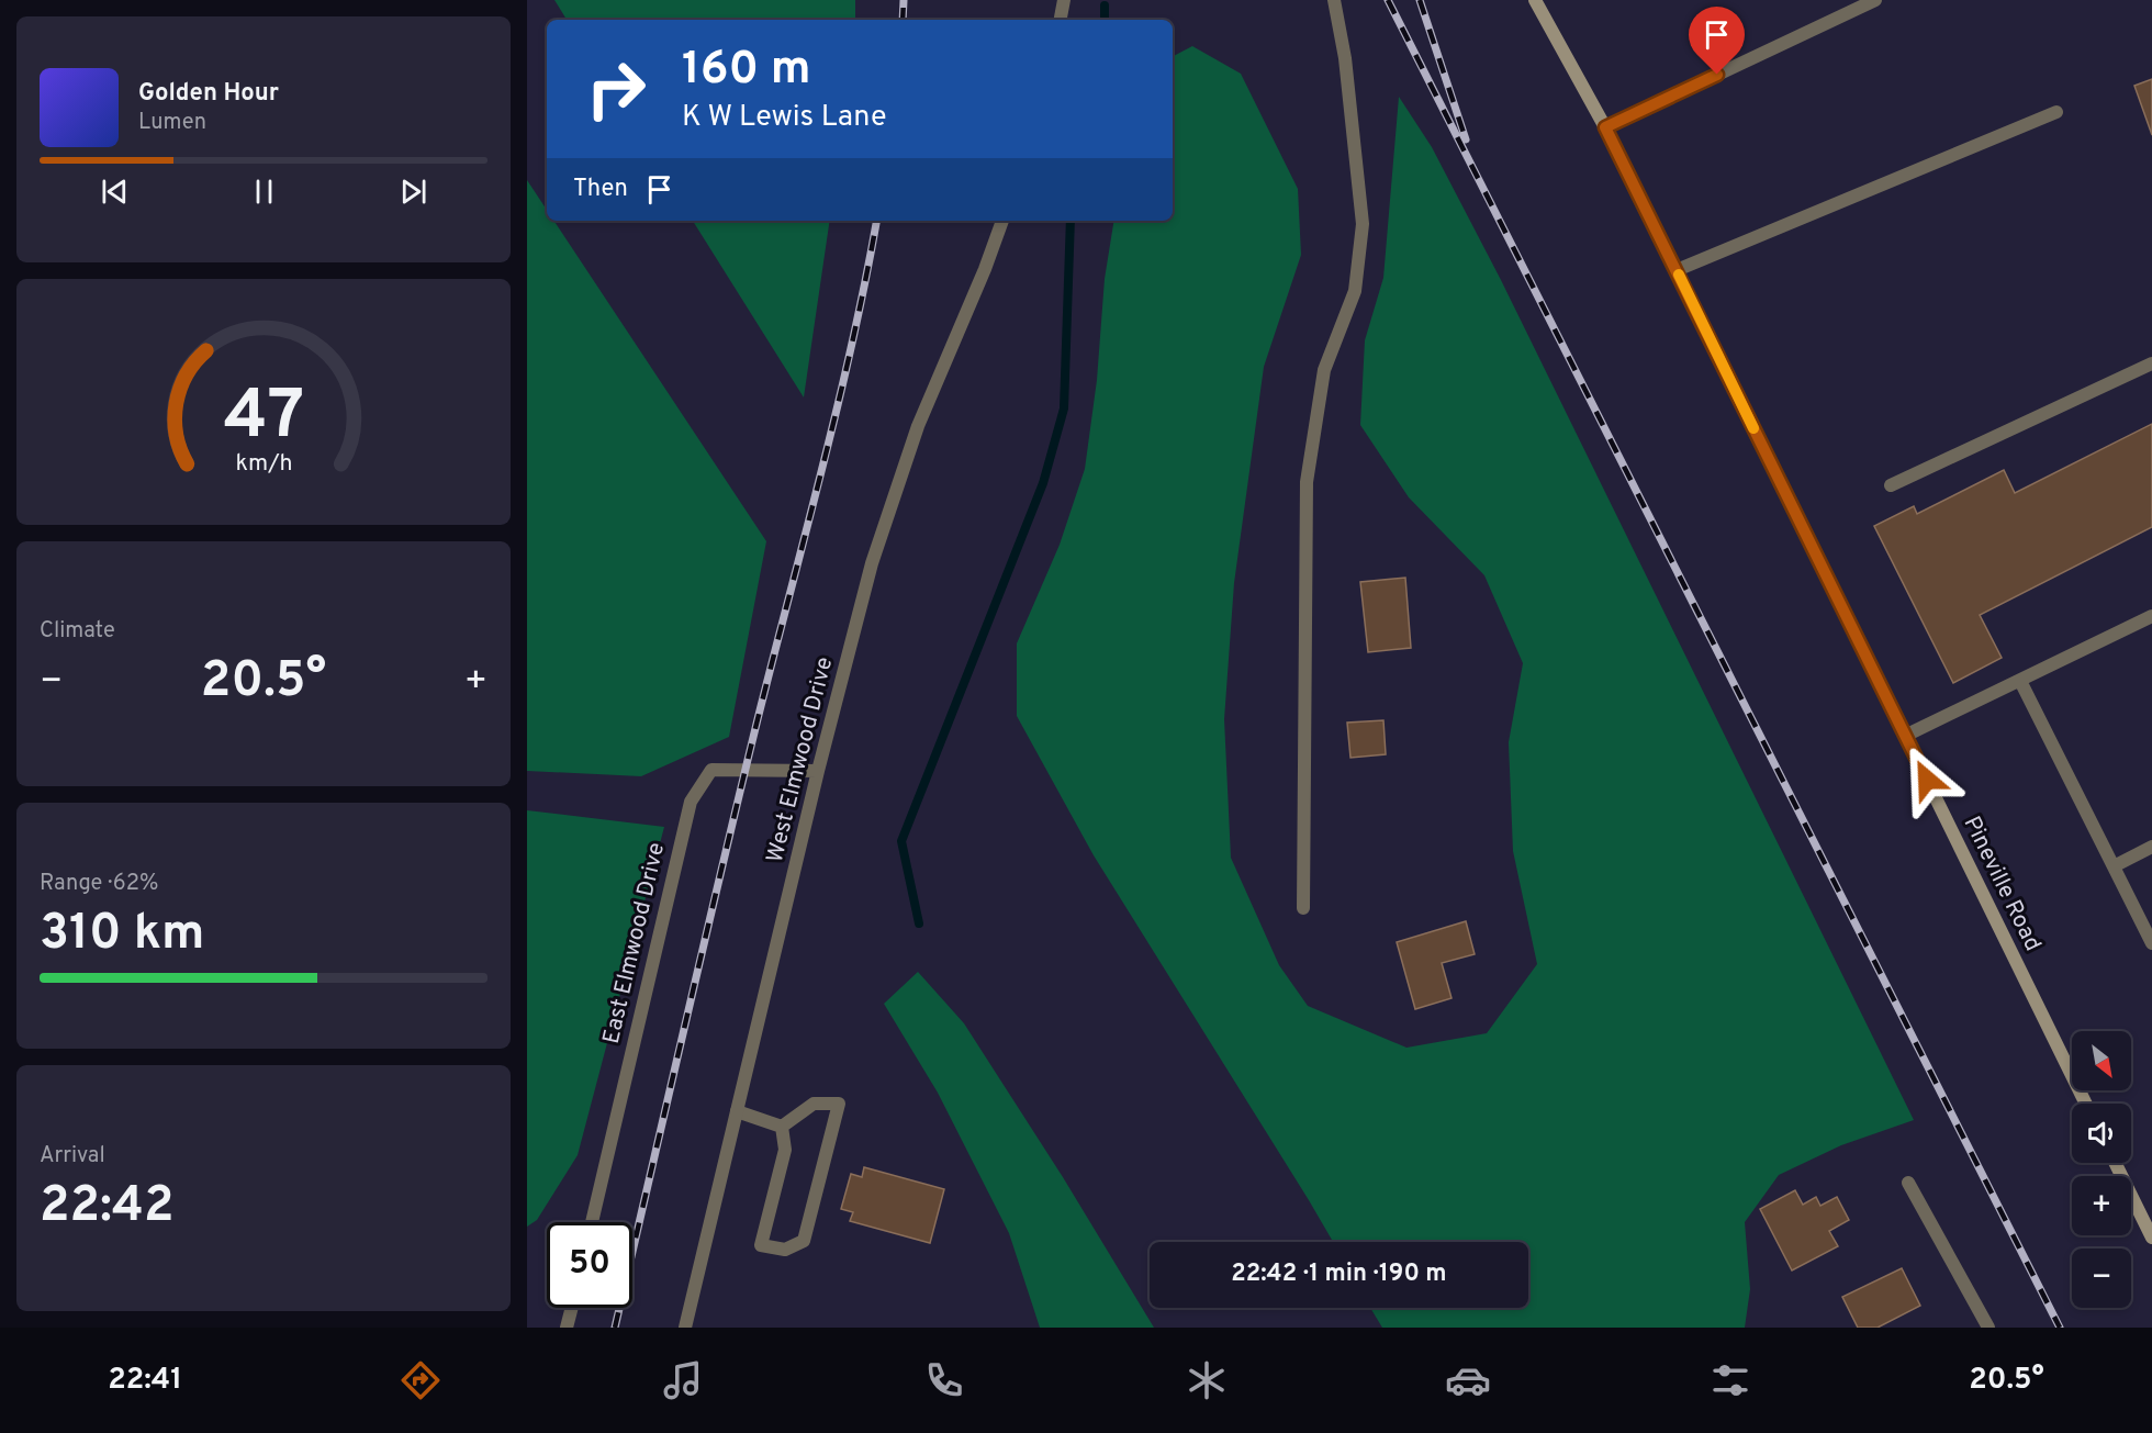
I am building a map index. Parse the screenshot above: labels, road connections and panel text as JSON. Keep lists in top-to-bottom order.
{
  "streets": {
    "main road": ["Pineville Road"],
    "street": ["West Elmwood Drive", "East Elmwood Drive"]
  },
  "crossings": [
    ["West Elmwood Drive", "East Elmwood Drive"]
  ],
  "north": "bottom right",
  "page": {
    "turn": ["160 m", "K W Lewis Lane"],
    "song": ["Golden Hour", "Lumen"],
    "then": "Then",
    "tile": [
      "Climate",
      ["Range · 62%", "310 km"],
      ["Arrival", "22:42"]
    ],
    "heat": ["−", "20.5°", "+"],
    "map_buttons": ["+", "−"],
    "limit": "50",
    "trip": "22:42 · 1 min · 190 m",
    "tabs": ["22:41", "20.5°"],
    "gauge": ["47", "km/h"]
  }
}
